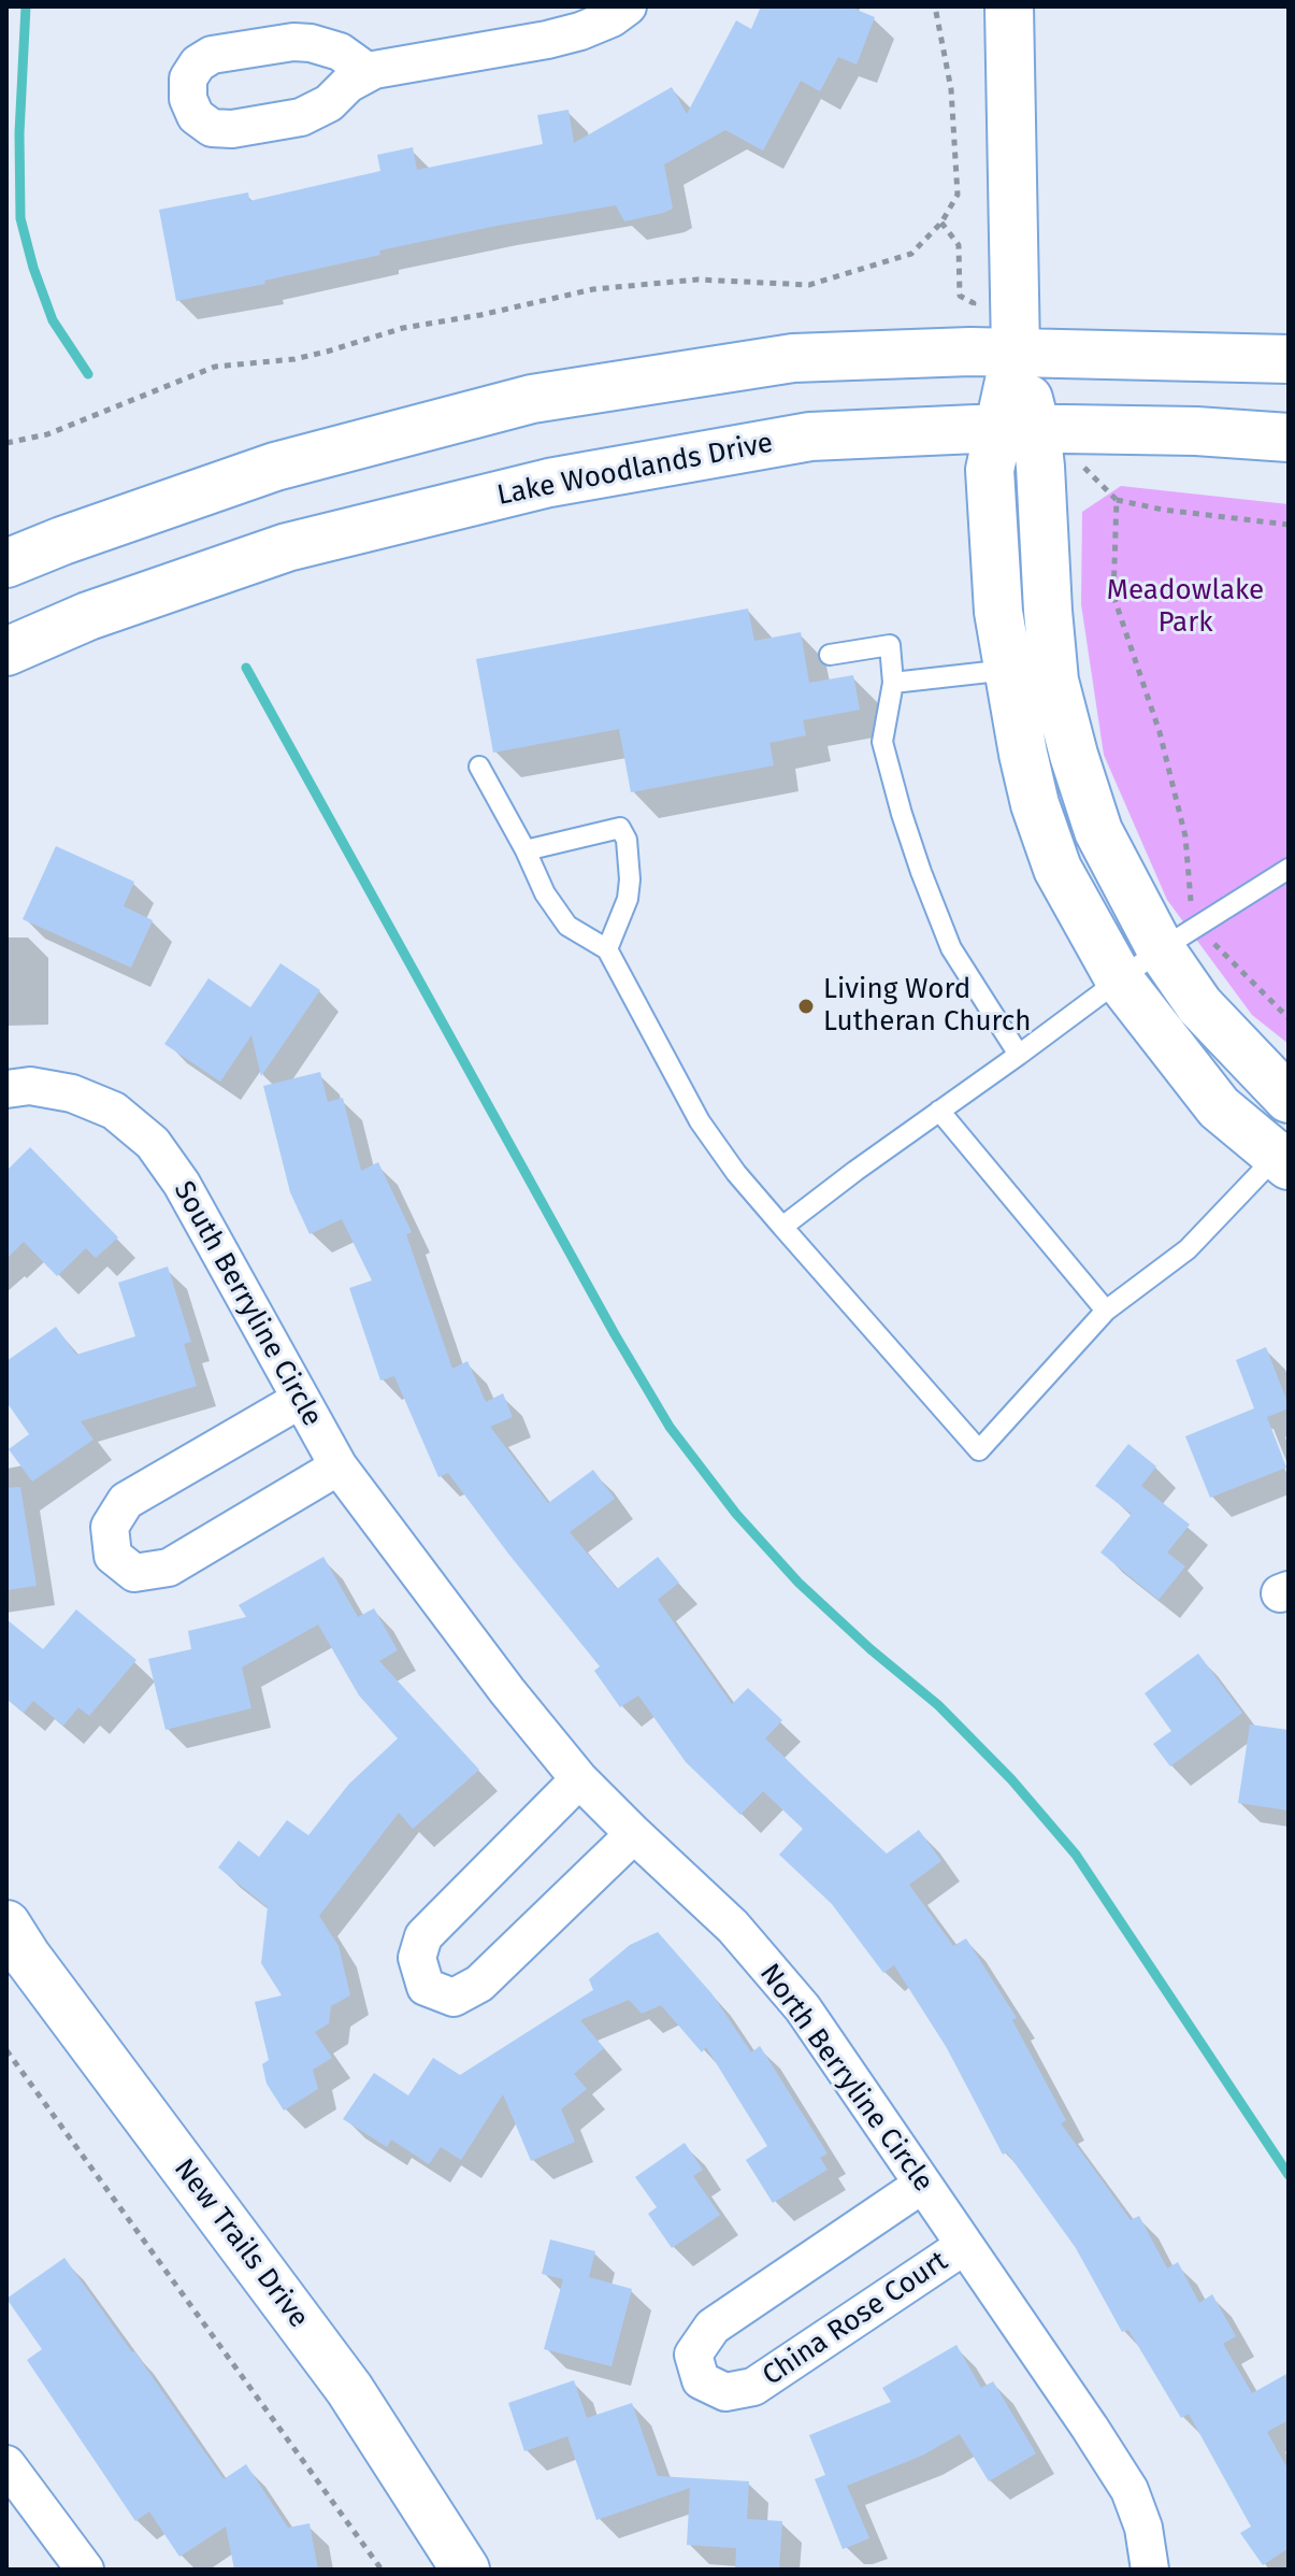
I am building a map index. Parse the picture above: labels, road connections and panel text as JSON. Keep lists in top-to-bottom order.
{
  "streets": {
    "street": [
      "Lake Woodlands Drive",
      "South Berryline Circle",
      "North Berryline Circle",
      "New Trails Drive",
      "China Rose Court"
    ]
  },
  "crossings": [
    ["South Berryline Circle", "North Berryline Circle"],
    ["North Berryline Circle", "China Rose Court"]
  ],
  "parks": ["Meadowlake Park"],
  "places": ["Living Word Lutheran Church"]
}
